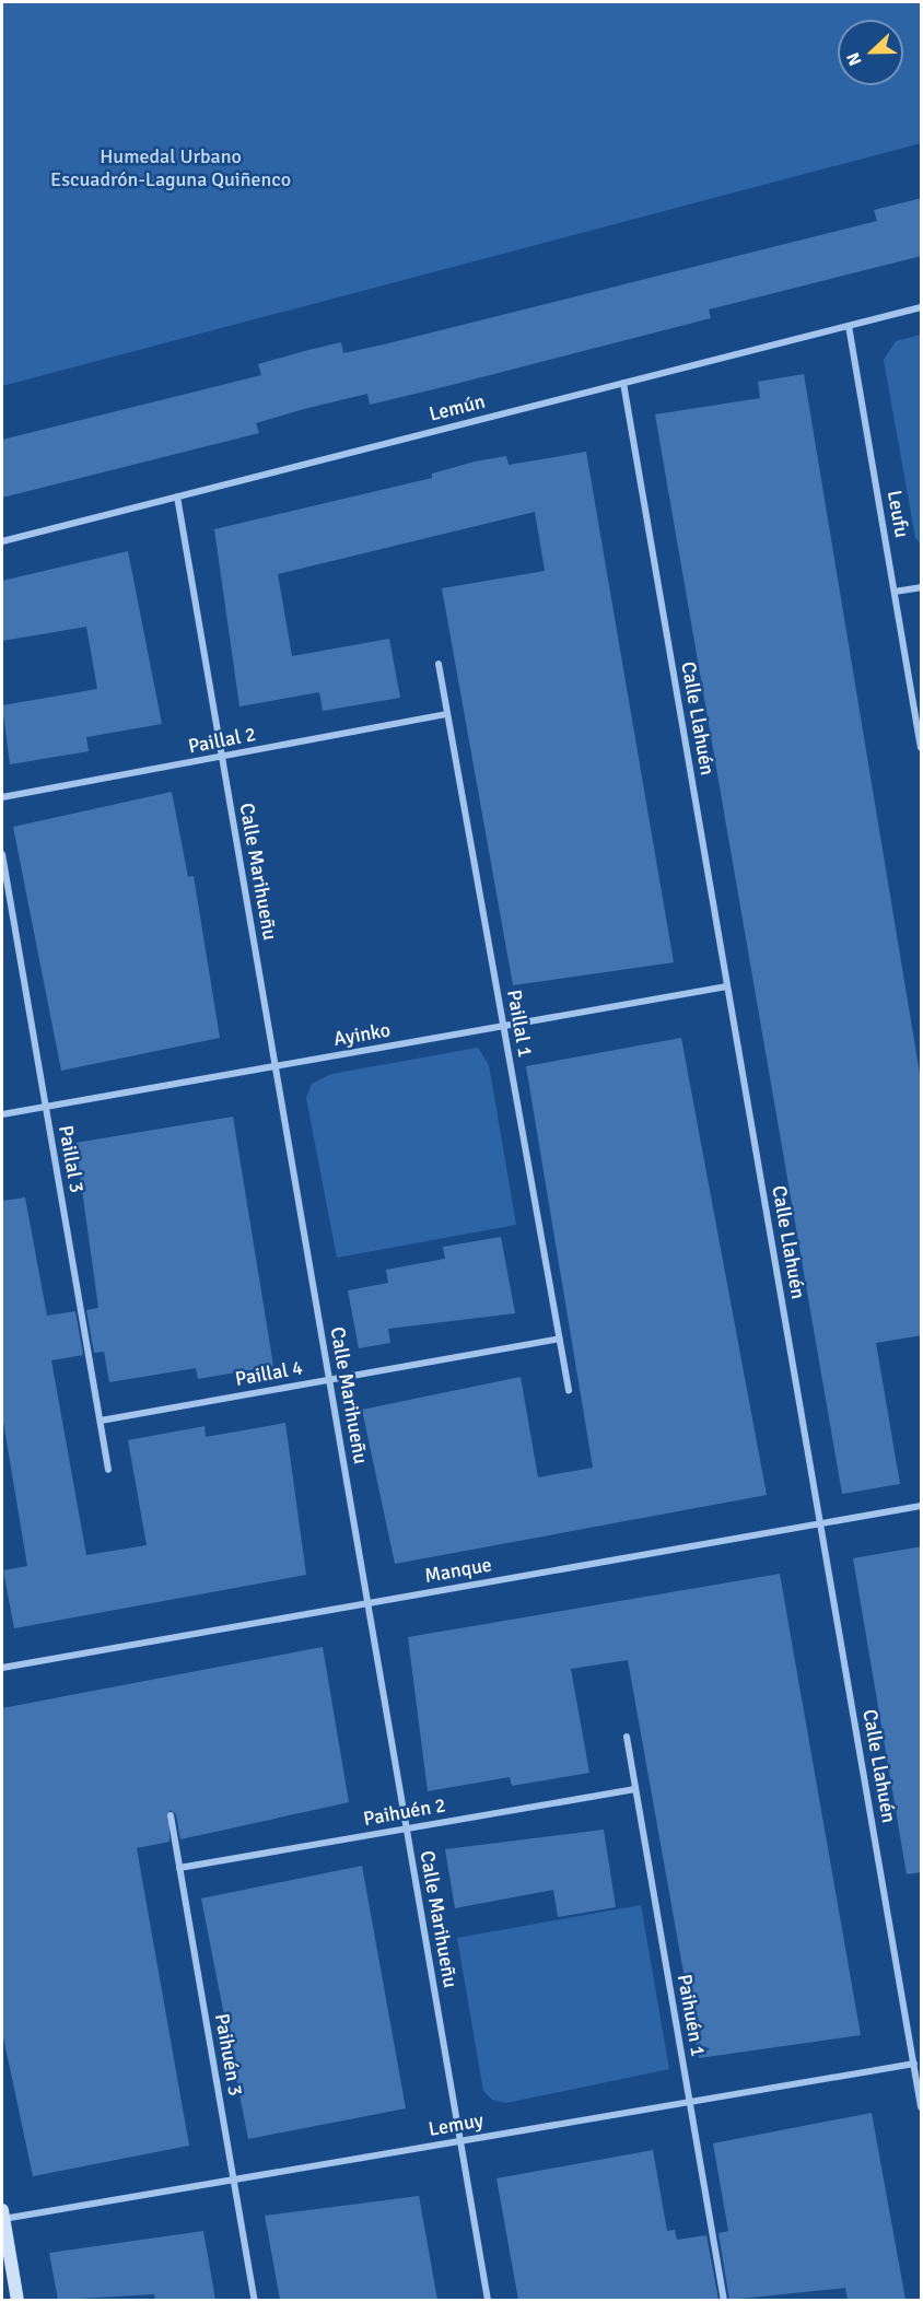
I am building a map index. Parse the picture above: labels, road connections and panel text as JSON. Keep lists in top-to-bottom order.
{
  "streets": {
    "street": [
      "Lemún",
      "Leufu",
      "Calle Llahuén",
      "Paillal 2",
      "Calle Marihueñu",
      "Paillal 1",
      "Ayinko",
      "Paillal 3",
      "Paillal 4",
      "Manque",
      "Paihuén 2",
      "Paihuén 1",
      "Paihuén 3",
      "Lemuy"
    ]
  },
  "crossings": [
    ["Lemún", "Leufu"],
    ["Lemún", "Calle Llahuén"],
    ["Lemún", "Calle Marihueñu"],
    ["Calle Llahuén", "Ayinko"],
    ["Calle Llahuén", "Manque"],
    ["Calle Llahuén", "Lemuy"],
    ["Paillal 2", "Calle Marihueñu"],
    ["Paillal 2", "Paillal 1"],
    ["Calle Marihueñu", "Ayinko"],
    ["Calle Marihueñu", "Paillal 4"],
    ["Calle Marihueñu", "Manque"],
    ["Calle Marihueñu", "Paihuén 2"],
    ["Calle Marihueñu", "Lemuy"],
    ["Paillal 1", "Ayinko"],
    ["Paillal 1", "Paillal 4"],
    ["Ayinko", "Paillal 3"],
    ["Paillal 3", "Paillal 4"],
    ["Paihuén 2", "Paihuén 1"],
    ["Paihuén 2", "Paihuén 3"],
    ["Paihuén 1", "Lemuy"],
    ["Paihuén 3", "Lemuy"]
  ],
  "parks": ["Humedal Urbano Escuadrón-Laguna Quiñenco"],
  "north": "left"
}
